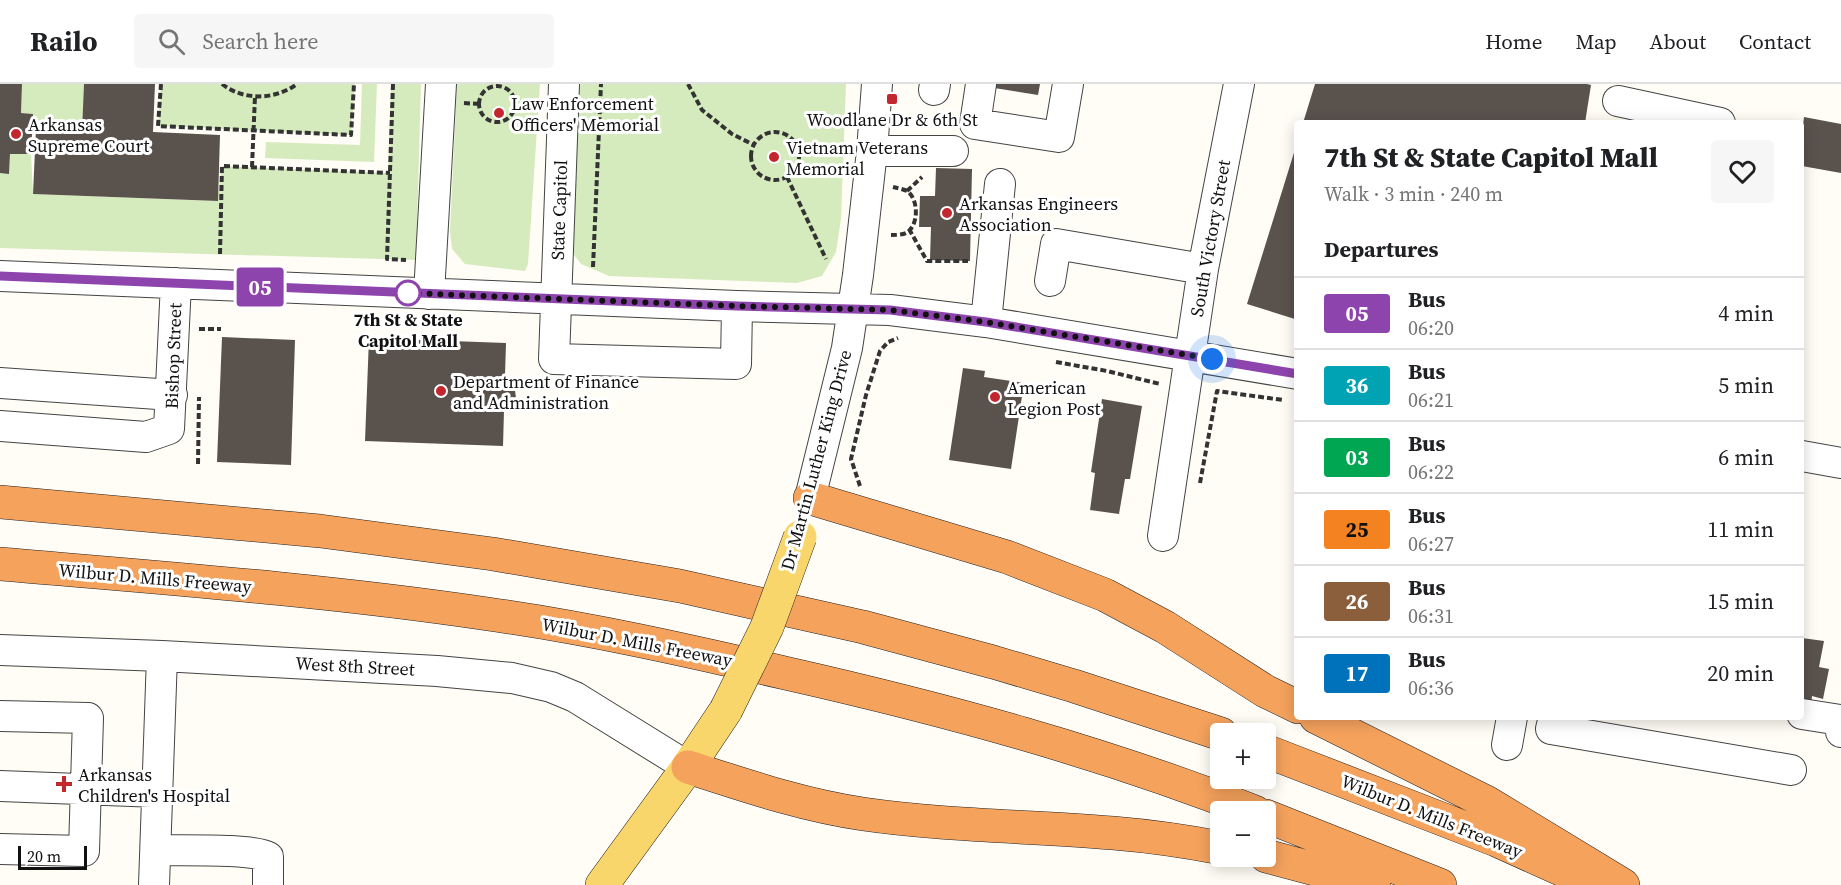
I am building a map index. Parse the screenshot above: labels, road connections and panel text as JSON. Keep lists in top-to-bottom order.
{
  "streets": {
    "highway": ["Wilbur D. Mills Freeway"],
    "main road": ["Dr Martin Luther King Drive"],
    "street": [
      "State Capitol",
      "South Victory Street",
      "Bishop Street",
      "West 8th Street"
    ]
  },
  "crossings": [
    ["Dr Martin Luther King Drive", "West 8th Street"]
  ],
  "places": {
    "transit": ["Woodlane Dr & 6th St"],
    "other": [
      "Law Enforcement Officers' Memorial",
      "Arkansas Supreme Court",
      "Vietnam Veterans Memorial",
      "Arkansas Engineers Association",
      "7th St & State Capitol Mall",
      "Department of Finance and Administration",
      "American Legion Post"
    ],
    "health": ["Arkansas Children's Hospital"]
  },
  "lines": ["bus line 05"],
  "scale_bar": "20 m",
  "page": {
    "header": "Railo",
    "search": "Search here",
    "nav": [
      "Home",
      "Map",
      "About",
      "Contact"
    ],
    "on_map": "05",
    "heading": [
      ["7th St & State Capitol Mall", "Walk · 3 min · 240 m"],
      "Departures"
    ],
    "list": [
      {
        "mark": "05",
        "name": "Bus",
        "note": "06:20",
        "value": "4 min"
      },
      {
        "mark": "36",
        "name": "Bus",
        "note": "06:21",
        "value": "5 min"
      },
      {
        "mark": "03",
        "name": "Bus",
        "note": "06:22",
        "value": "6 min"
      },
      {
        "mark": "25",
        "name": "Bus",
        "note": "06:27",
        "value": "11 min"
      },
      {
        "mark": "26",
        "name": "Bus",
        "note": "06:31",
        "value": "15 min"
      },
      {
        "mark": "17",
        "name": "Bus",
        "note": "06:36",
        "value": "20 min"
      }
    ],
    "map_buttons": ["+", "−"],
    "scale": "20 m"
  }
}
